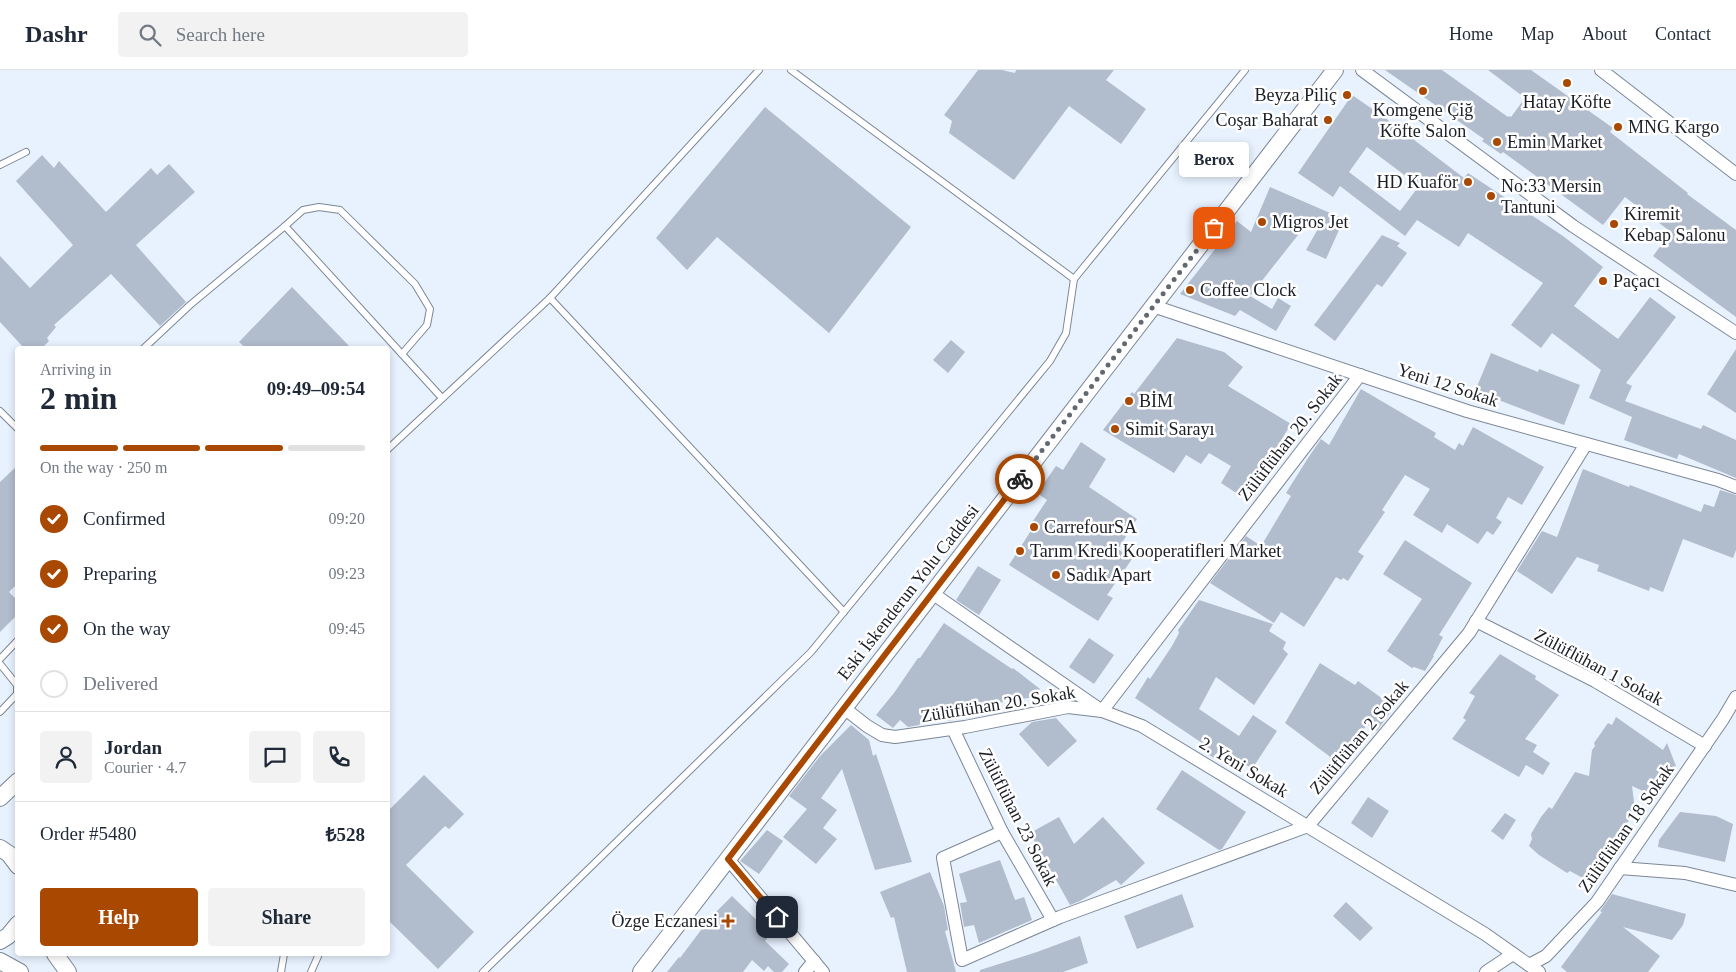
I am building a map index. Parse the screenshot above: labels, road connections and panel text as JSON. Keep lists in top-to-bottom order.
{
  "streets": {
    "street": [
      "Yeni 12 Sokak",
      "Zülüflühan 20. Sokak",
      "Eski İskenderun Yolu Caddesi",
      "Zülüflühan 1 Sokak",
      "Zülüflühan 2 Sokak",
      "2. Yeni Sokak",
      "Zülüflühan 23 Sokak",
      "Zülüflühan 18 Sokak"
    ]
  },
  "crossings": [
    ["Yeni 12 Sokak", "Zülüflühan 20. Sokak"],
    ["Yeni 12 Sokak", "Eski İskenderun Yolu Caddesi"],
    ["Yeni 12 Sokak", "Zülüflühan 2 Sokak"],
    ["Zülüflühan 20. Sokak", "Eski İskenderun Yolu Caddesi"],
    ["Zülüflühan 20. Sokak", "2. Yeni Sokak"],
    ["Zülüflühan 20. Sokak", "Zülüflühan 23 Sokak"],
    ["Eski İskenderun Yolu Caddesi", "2. Yeni Sokak"],
    ["Zülüflühan 1 Sokak", "Zülüflühan 2 Sokak"],
    ["Zülüflühan 1 Sokak", "Zülüflühan 18 Sokak"],
    ["Zülüflühan 2 Sokak", "2. Yeni Sokak"],
    ["2. Yeni Sokak", "Zülüflühan 18 Sokak"]
  ],
  "places": {
    "other": [
      "Hatay Köfte",
      "Komgene Çiğ Köfte Salon",
      "Beyza Piliç",
      "Coşar Baharat",
      "MNG Kargo",
      "Emin Market",
      "HD Kuaför",
      "No:33 Mersin Tantuni",
      "Migros Jet",
      "Kiremit Kebap Salonu",
      "Berox",
      "Paçacı",
      "Coffee Clock",
      "BİM",
      "Simit Sarayı",
      "CarrefourSA",
      "Tarım Kredi Kooperatifleri Market",
      "Sadık Apart"
    ],
    "health": ["Özge Eczanesi"]
  },
  "page": {
    "header": "Dashr",
    "search": "Search here",
    "nav": [
      "Home",
      "Map",
      "About",
      "Contact"
    ],
    "bubble": "Berox",
    "heading": ["2 min", "Arriving in", "09:49–09:54"],
    "panel": [
      "Jordan",
      "Courier · 4.7",
      "Order #5480",
      "₺528"
    ],
    "bar": "On the way · 250 m",
    "list": [
      ["Confirmed", "09:20"],
      ["Preparing", "09:23"],
      ["On the way", "09:45"],
      "Delivered"
    ],
    "buttons": ["Help", "Share"]
  }
}
